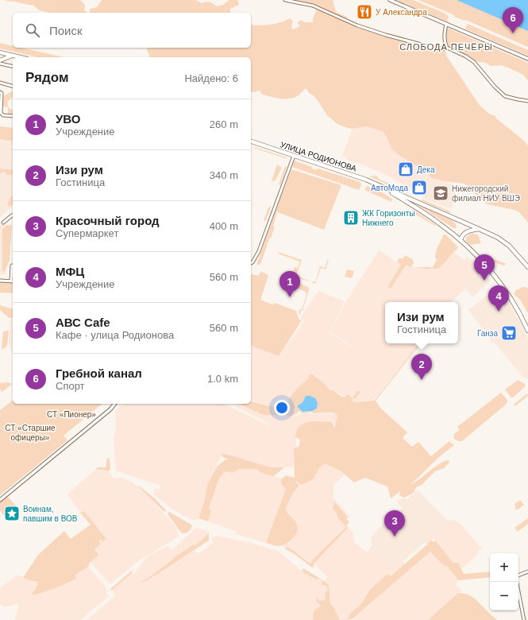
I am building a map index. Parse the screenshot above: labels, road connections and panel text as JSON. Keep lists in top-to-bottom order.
{
  "streets": {
    "main road": ["УЛИЦА РОДИОНОВА"]
  },
  "districts": ["СЛОБОДА ПЕЧЁРЫ"],
  "parks": ["СТ «Пионер»", "СТ «Старшие офицеры»"],
  "places": {
    "restaurant": ["У Александра"],
    "shop": ["Дека", "АвтоМода"],
    "school or university": ["Нижегородский филиал НИУ ВШЭ"],
    "building": ["ЖК Горизонты Нижнего"],
    "supermarket": ["Ганза"],
    "place": ["Воинам, павшим в ВОВ"]
  },
  "page": {
    "pins": [
      "6",
      "5",
      "1",
      "4",
      "2",
      "3"
    ],
    "search": "Поиск",
    "heading": ["Рядом", "Найдено: 6"],
    "list": [
      {
        "mark": "1",
        "name": "УВО",
        "note": "Учреждение",
        "value": "260 m"
      },
      {
        "mark": "2",
        "name": "Изи рум",
        "note": "Гостиница",
        "value": "340 m"
      },
      {
        "mark": "3",
        "name": "Красочный город",
        "note": "Супермаркет",
        "value": "400 m"
      },
      {
        "mark": "4",
        "name": "МФЦ",
        "note": "Учреждение",
        "value": "560 m"
      },
      {
        "mark": "5",
        "name": "АВС Cafe",
        "note": "Кафе · улица Родионова",
        "value": "560 m"
      },
      {
        "mark": "6",
        "name": "Гребной канал",
        "note": "Спорт",
        "value": "1.0 km"
      }
    ],
    "popup": ["Изи рум", "Гостиница"],
    "map_buttons": ["+", "−"]
  }
}
